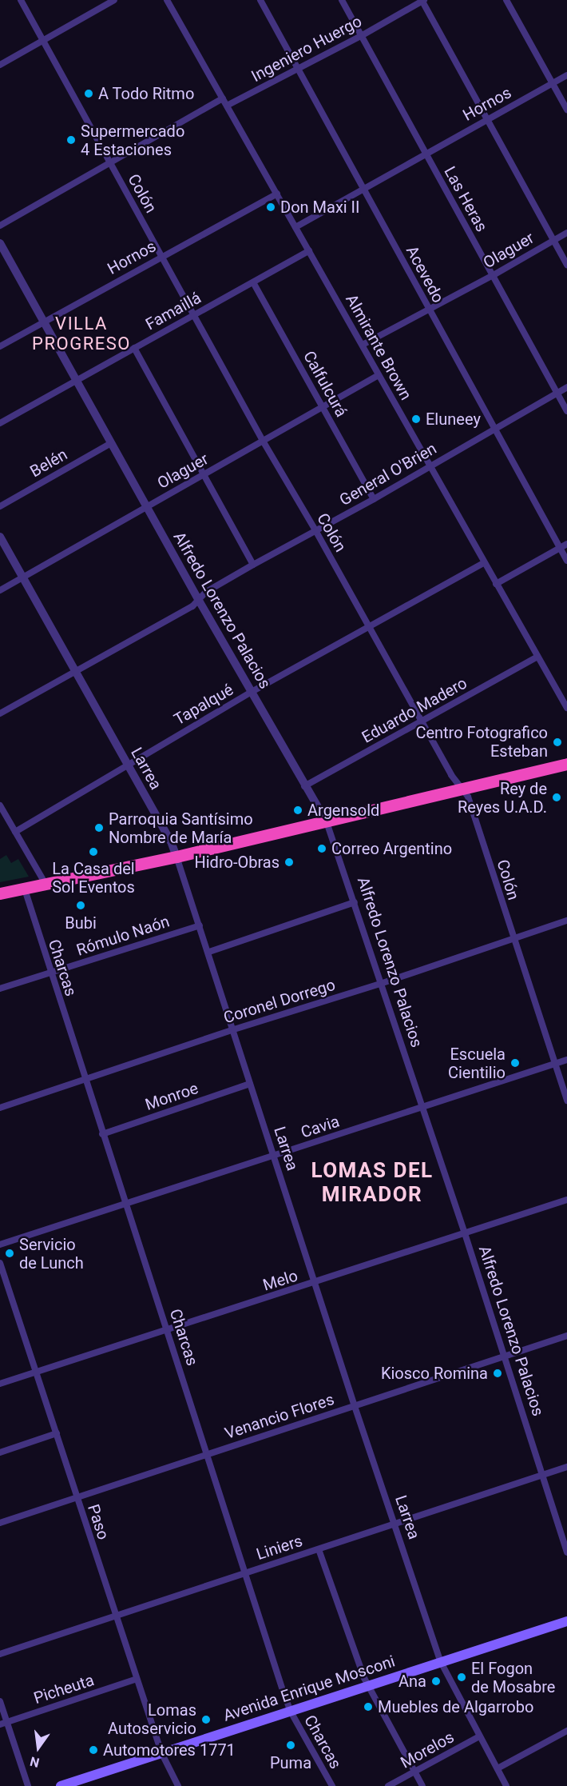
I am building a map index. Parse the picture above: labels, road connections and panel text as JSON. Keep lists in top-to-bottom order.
{
  "streets": {
    "main road": ["Avenida Enrique Mosconi"],
    "street": [
      "Ingeniero Huergo",
      "Hornos",
      "Colón",
      "Las Heras",
      "Olaguer",
      "Acevedo",
      "Famaillá",
      "Almirante Brown",
      "Calfulcurá",
      "Belén",
      "General O'Brien",
      "Alfredo Lorenzo Palacios",
      "Tapalqué",
      "Eduardo Madero",
      "Larrea",
      "Rómulo Naón",
      "Charcas",
      "Coronel Dorrego",
      "Monroe",
      "Cavia",
      "Melo",
      "Venancio Flores",
      "Paso",
      "Liniers",
      "Picheuta",
      "Morelos"
    ]
  },
  "crossings": [
    ["Ingeniero Huergo", "Las Heras"],
    ["Ingeniero Huergo", "Acevedo"],
    ["Ingeniero Huergo", "Almirante Brown"],
    ["Hornos", "Colón"],
    ["Hornos", "Las Heras"],
    ["Hornos", "Acevedo"],
    ["Hornos", "Almirante Brown"],
    ["Hornos", "Alfredo Lorenzo Palacios"],
    ["Colón", "Olaguer"],
    ["Colón", "Famaillá"],
    ["Colón", "General O'Brien"],
    ["Colón", "Tapalqué"],
    ["Colón", "Eduardo Madero"],
    ["Colón", "Coronel Dorrego"],
    ["Colón", "Cavia"],
    ["Las Heras", "Olaguer"],
    ["Las Heras", "General O'Brien"],
    ["Olaguer", "Acevedo"],
    ["Olaguer", "Almirante Brown"],
    ["Olaguer", "Calfulcurá"],
    ["Olaguer", "Alfredo Lorenzo Palacios"],
    ["Olaguer", "Larrea"],
    ["Acevedo", "General O'Brien"],
    ["Famaillá", "Almirante Brown"],
    ["Famaillá", "Calfulcurá"],
    ["Famaillá", "Alfredo Lorenzo Palacios"],
    ["Almirante Brown", "General O'Brien"],
    ["Almirante Brown", "Tapalqué"],
    ["Almirante Brown", "Eduardo Madero"],
    ["Calfulcurá", "General O'Brien"],
    ["Belén", "Alfredo Lorenzo Palacios"],
    ["General O'Brien", "Alfredo Lorenzo Palacios"],
    ["General O'Brien", "Larrea"],
    ["Alfredo Lorenzo Palacios", "Tapalqué"],
    ["Alfredo Lorenzo Palacios", "Eduardo Madero"],
    ["Alfredo Lorenzo Palacios", "Coronel Dorrego"],
    ["Alfredo Lorenzo Palacios", "Cavia"],
    ["Alfredo Lorenzo Palacios", "Melo"],
    ["Alfredo Lorenzo Palacios", "Venancio Flores"],
    ["Alfredo Lorenzo Palacios", "Liniers"],
    ["Tapalqué", "Larrea"],
    ["Larrea", "Rómulo Naón"],
    ["Larrea", "Coronel Dorrego"],
    ["Larrea", "Monroe"],
    ["Larrea", "Cavia"],
    ["Larrea", "Melo"],
    ["Larrea", "Venancio Flores"],
    ["Larrea", "Liniers"],
    ["Larrea", "Avenida Enrique Mosconi"],
    ["Larrea", "Morelos"],
    ["Rómulo Naón", "Charcas"],
    ["Charcas", "Coronel Dorrego"],
    ["Charcas", "Monroe"],
    ["Charcas", "Cavia"],
    ["Charcas", "Melo"],
    ["Charcas", "Venancio Flores"],
    ["Charcas", "Liniers"],
    ["Charcas", "Avenida Enrique Mosconi"],
    ["Melo", "Paso"],
    ["Venancio Flores", "Paso"],
    ["Paso", "Liniers"],
    ["Paso", "Avenida Enrique Mosconi"],
    ["Paso", "Picheuta"]
  ],
  "districts": ["VILLA PROGRESO", "LOMAS DEL MIRADOR"],
  "places": [
    "A Todo Ritmo",
    "Supermercado 4 Estaciones",
    "Don Maxi II",
    "Eluneey",
    "Centro Fotografico Esteban",
    "Rey de Reyes U.A.D.",
    "Argensold",
    "Parroquia Santísimo Nombre de María",
    "Correo Argentino",
    "La Casa del Sol Eventos",
    "Hidro-Obras",
    "Bubi",
    "Escuela Cientilio",
    "Servicio de Lunch",
    "Kiosco Romina",
    "El Fogon de Mosabre",
    "Ana",
    "Muebles de Algarrobo",
    "Lomas Autoservicio",
    "Puma",
    "Automotores 1771"
  ],
  "north": "bottom"
}
